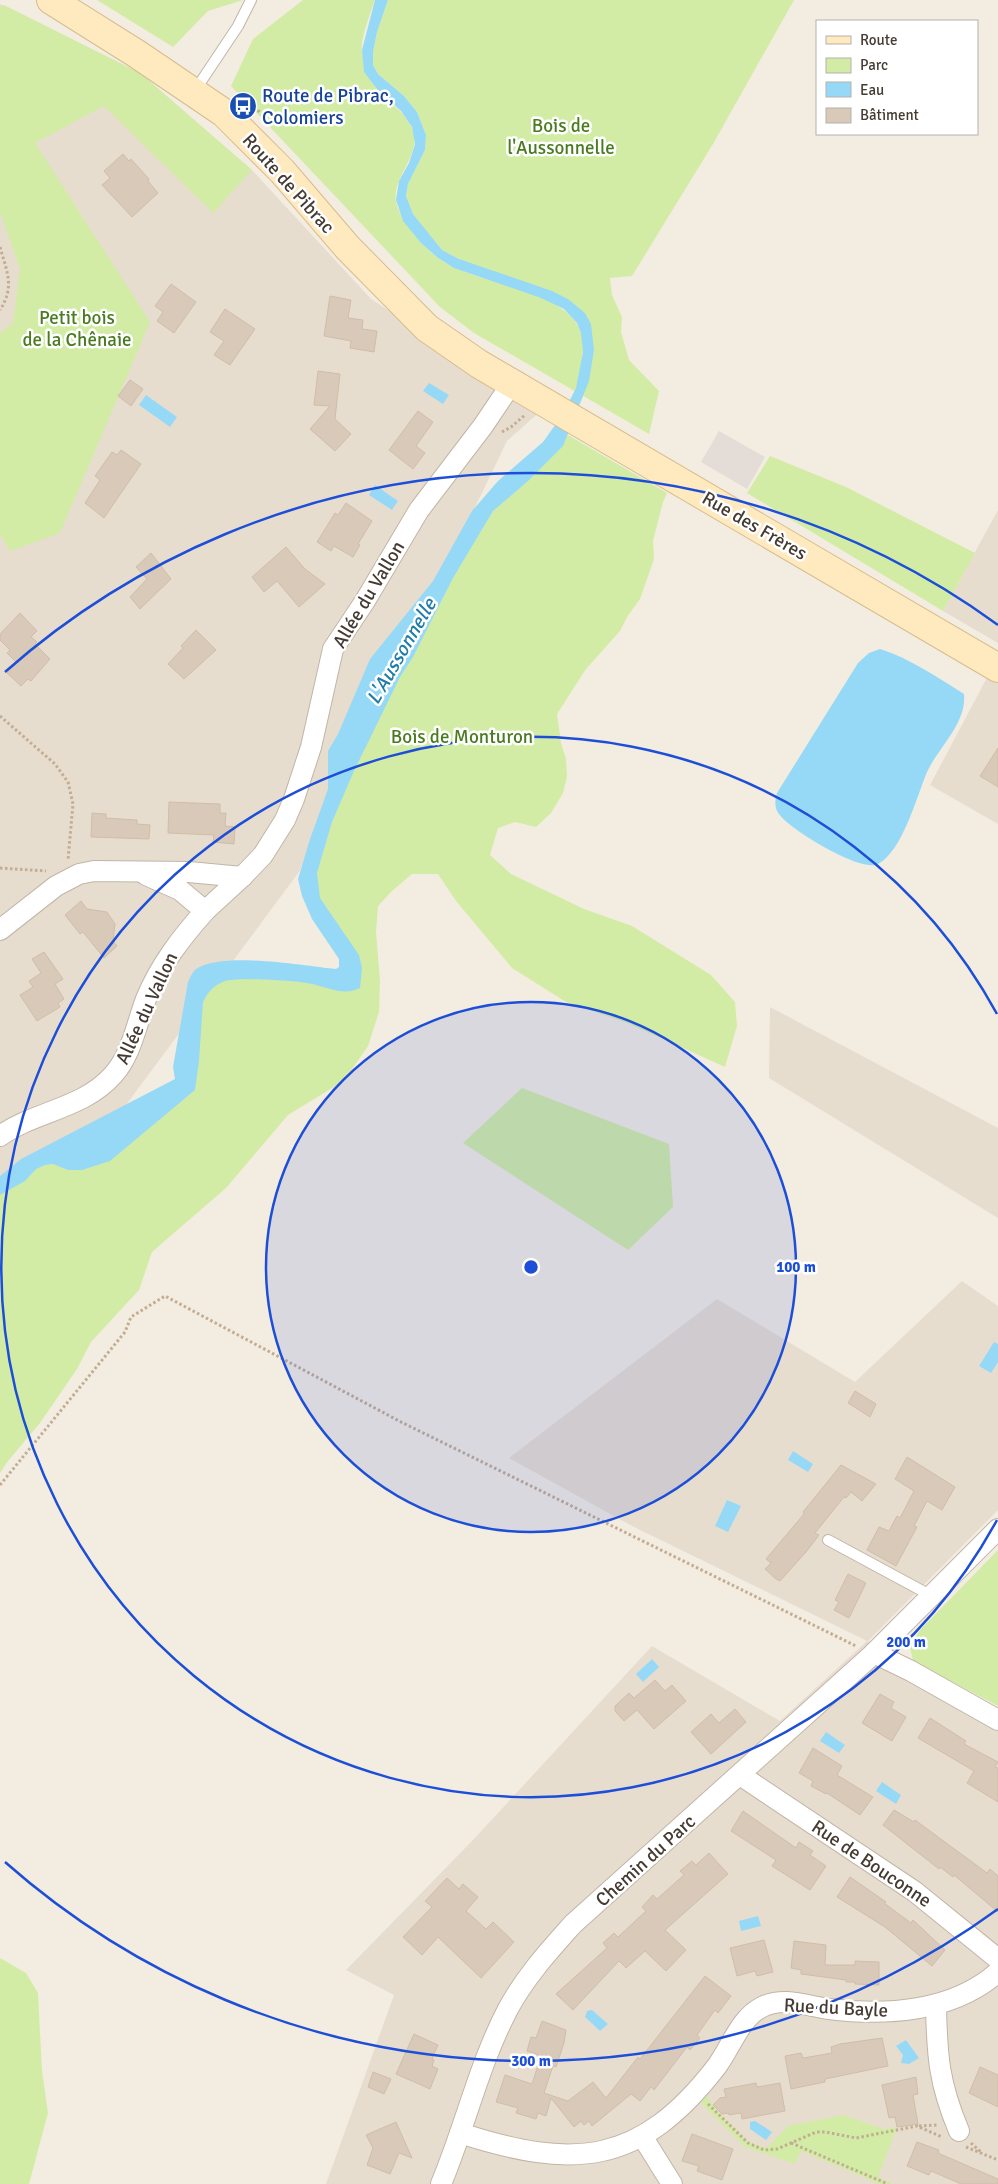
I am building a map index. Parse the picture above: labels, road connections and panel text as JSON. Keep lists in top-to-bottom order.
{
  "streets": {
    "main road": ["Route de Pibrac", "Rue des Frères"],
    "street": [
      "Allée du Vallon",
      "Chemin du Parc",
      "Rue de Bouconne",
      "Rue du Bayle"
    ]
  },
  "crossings": [
    ["Route de Pibrac", "Rue des Frères"],
    ["Route de Pibrac", "Allée du Vallon"],
    ["Rue des Frères", "Allée du Vallon"],
    ["Chemin du Parc", "Rue de Bouconne"],
    ["Chemin du Parc", "Rue du Bayle"]
  ],
  "water": ["L'Aussonnelle"],
  "parks": ["Bois de l'Aussonnelle", "Petit bois de la Chênaie", "Bois de Monturon"],
  "places": {
    "bus stop": ["Route de Pibrac, Colomiers"]
  },
  "legend": [
    "Route",
    "Parc",
    "Eau",
    "Bâtiment"
  ],
  "rings": ["100 m", "200 m", "300 m"]
}
